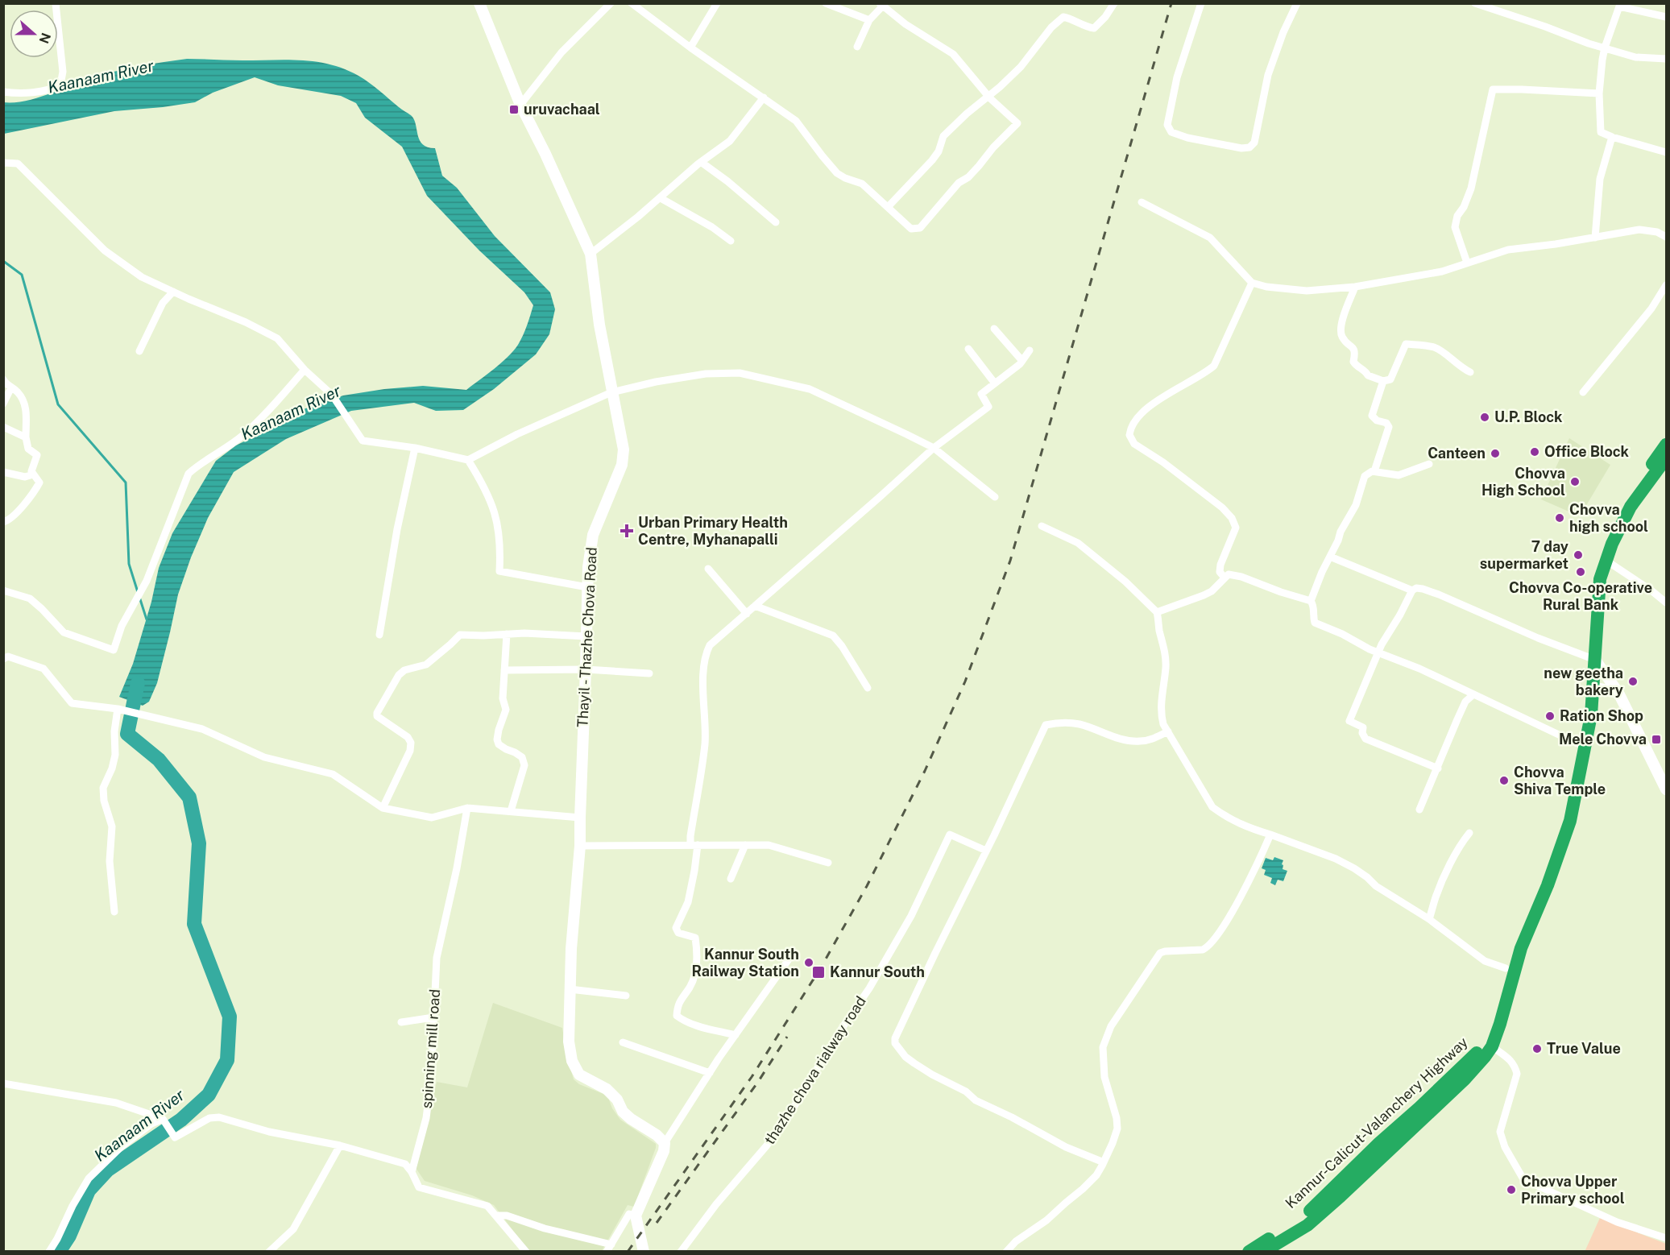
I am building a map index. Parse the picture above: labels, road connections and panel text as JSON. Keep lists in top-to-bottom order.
{
  "streets": {
    "highway": ["Kannur-Calicut-Valanchery Highway"],
    "street": ["Thayil - Thazhe Chova Road", "spinning mill road", "thazhe chova rialway road"]
  },
  "water": ["Kaanaam River"],
  "places": {
    "transit": ["uruvachaal", "Mele Chovva", "Kannur South"],
    "other": [
      "U.P. Block",
      "Office Block",
      "Canteen",
      "Chovva High School",
      "Chovva high school",
      "7 day supermarket",
      "Chovva Co-operative Rural Bank",
      "new geetha bakery",
      "Ration Shop",
      "Chovva Shiva Temple",
      "Kannur South Railway Station",
      "True Value",
      "Chovva Upper Primary school"
    ],
    "health": ["Urban Primary Health Centre, Myhanapalli"]
  },
  "north": "right"
}
